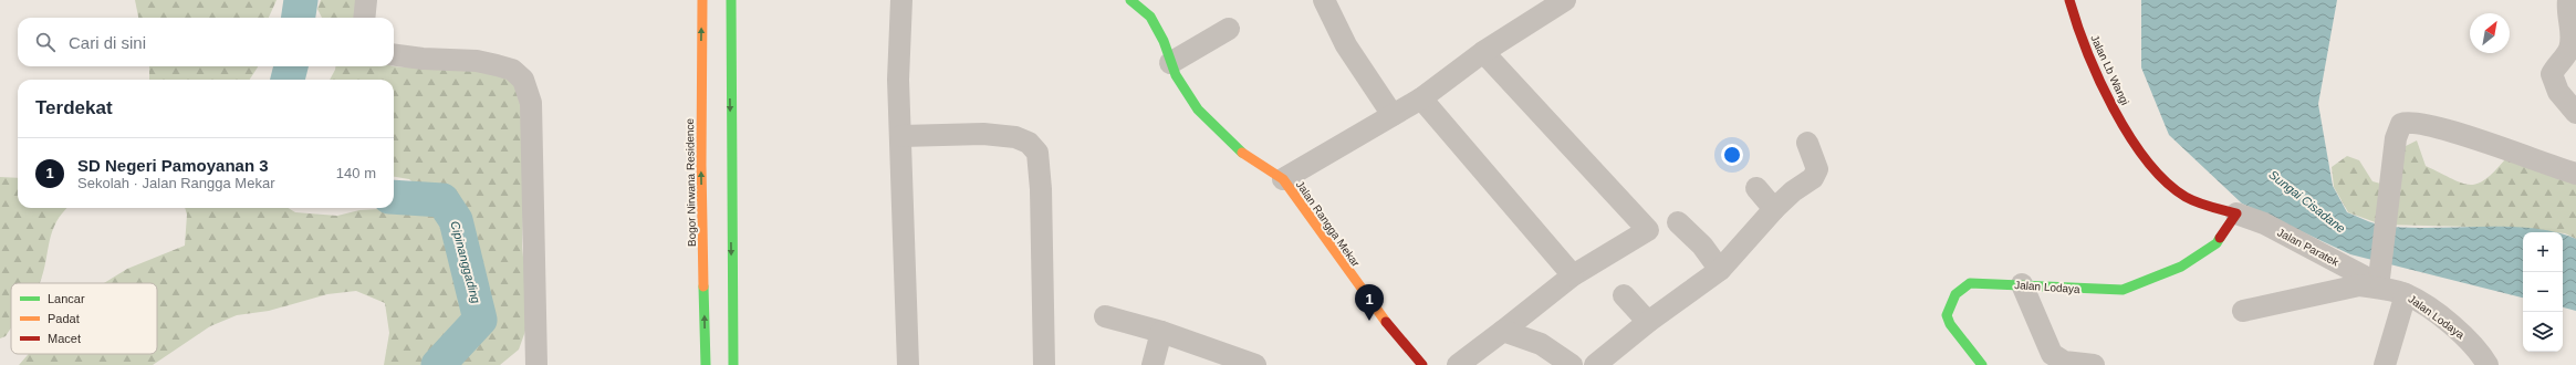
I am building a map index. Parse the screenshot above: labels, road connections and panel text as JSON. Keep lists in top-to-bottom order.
{
  "streets": {
    "street": [
      "Jalan Lb Wangi",
      "Bogor Nirwana Residence",
      "Jalan Rangga Mekar",
      "Jalan Paratek",
      "Jalan Lodaya"
    ]
  },
  "crossings": [
    ["Jalan Lb Wangi", "Jalan Paratek"],
    ["Jalan Lb Wangi", "Jalan Lodaya"],
    ["Jalan Paratek", "Jalan Lodaya"]
  ],
  "water": ["Sungai Cisadane", "Cipinanggading"],
  "legend": ["Lancar", "Padat", "Macet"],
  "north": "top right",
  "page": {
    "search": "Cari di sini",
    "heading": "Terdekat",
    "list": [
      {
        "mark": "1",
        "name": "SD Negeri Pamoyanan 3",
        "note": "Sekolah · Jalan Rangga Mekar",
        "value": "140 m"
      }
    ],
    "map_buttons": ["+", "−"],
    "pins": "1"
  }
}
